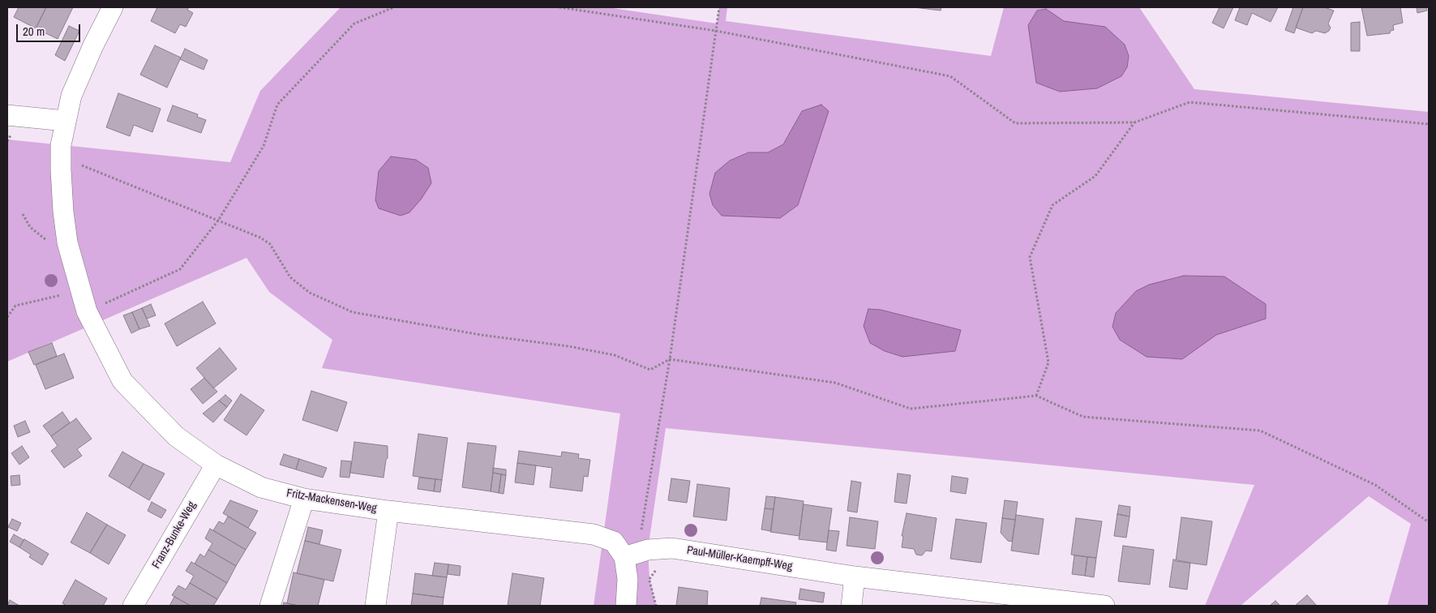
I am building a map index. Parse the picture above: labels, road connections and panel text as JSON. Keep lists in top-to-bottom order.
{
  "streets": {
    "street": ["Fritz-Mackensen-Weg", "Franz-Bunke-Weg", "Paul-Müller-Kaempff-Weg"]
  },
  "crossings": [
    ["Fritz-Mackensen-Weg", "Franz-Bunke-Weg"],
    ["Fritz-Mackensen-Weg", "Paul-Müller-Kaempff-Weg"]
  ],
  "scale_bar": "20 m"
}
